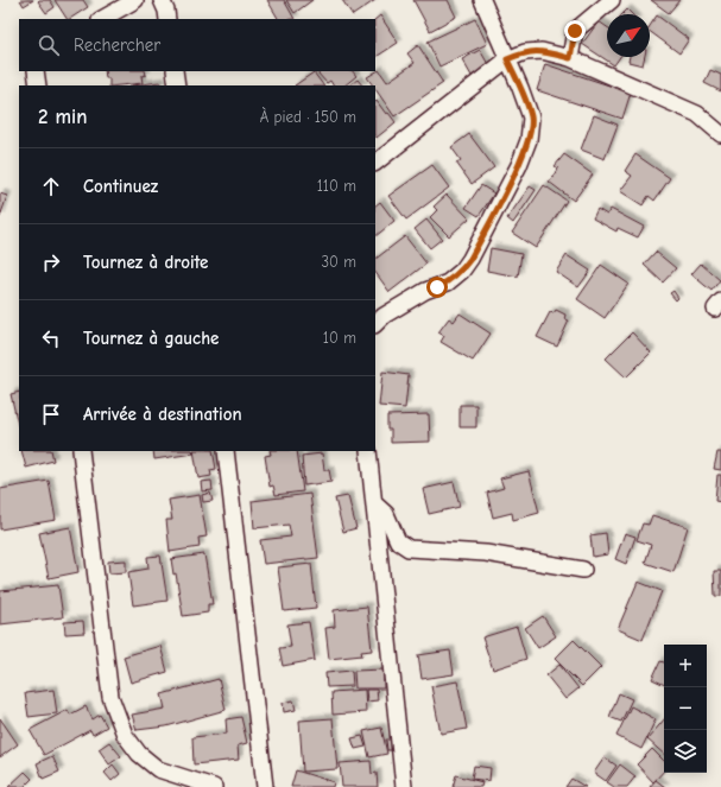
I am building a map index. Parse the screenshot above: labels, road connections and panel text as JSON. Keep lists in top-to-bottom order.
{
  "north": "top right",
  "page": {
    "search": "Rechercher",
    "heading": ["2 min", "À pied · 150 m"],
    "list": [
      ["Continuez", "110 m"],
      ["Tournez à droite", "30 m"],
      ["Tournez à gauche", "10 m"],
      "Arrivée à destination"
    ],
    "map_buttons": ["+", "−"]
  }
}
